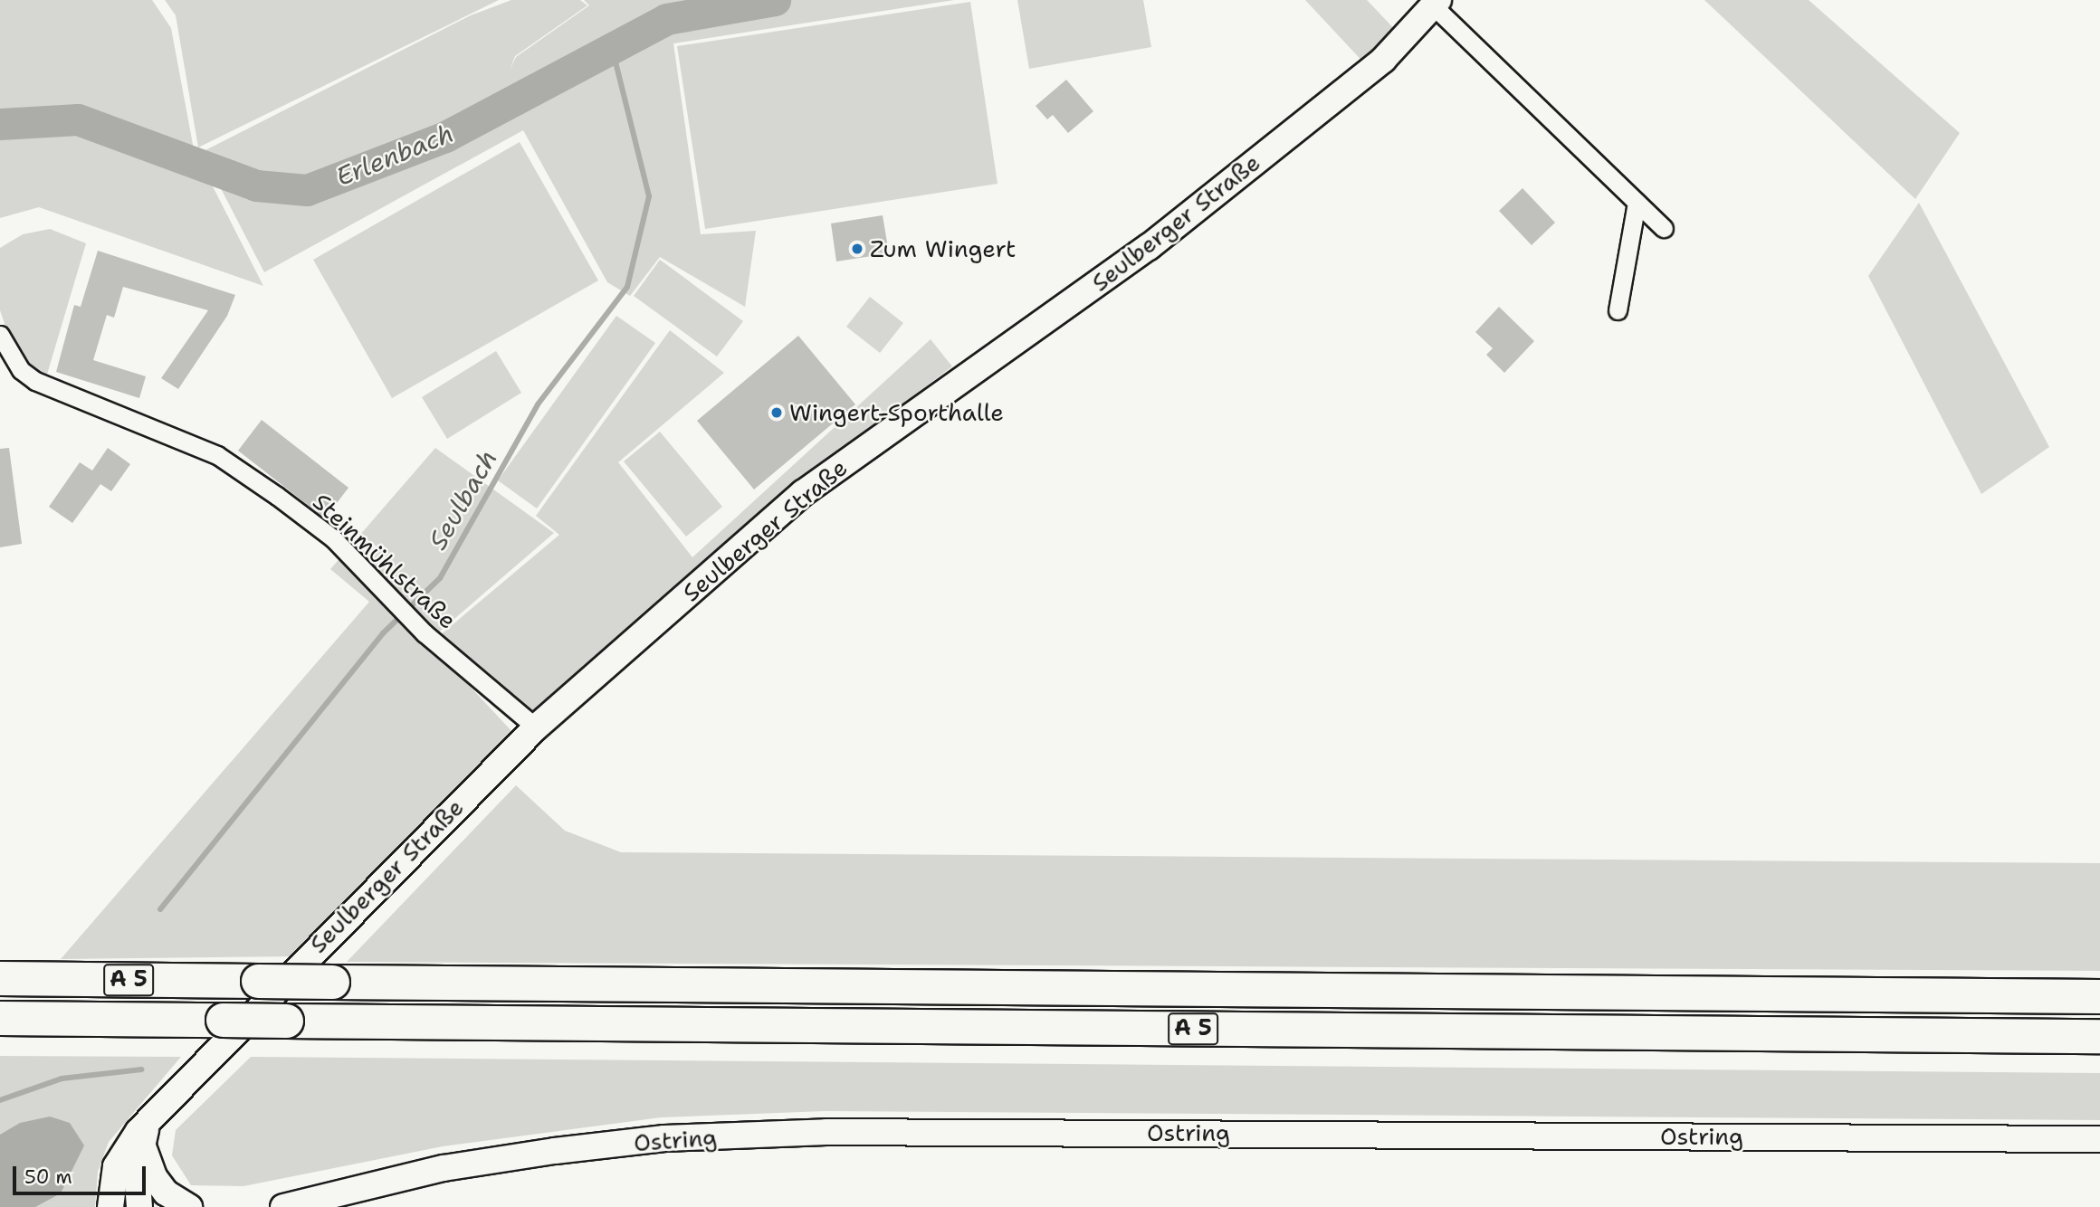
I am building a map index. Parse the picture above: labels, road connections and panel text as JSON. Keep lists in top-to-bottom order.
{
  "streets": {
    "highway": ["A 5"],
    "street": ["Seulberger Straße", "Steinmühlstraße", "Ostring"]
  },
  "crossings": [
    ["Seulberger Straße", "Steinmühlstraße"]
  ],
  "water": ["Erlenbach", "Seulbach"],
  "places": ["Zum Wingert", "Wingert-Sporthalle"],
  "scale_bar": "50 m"
}
